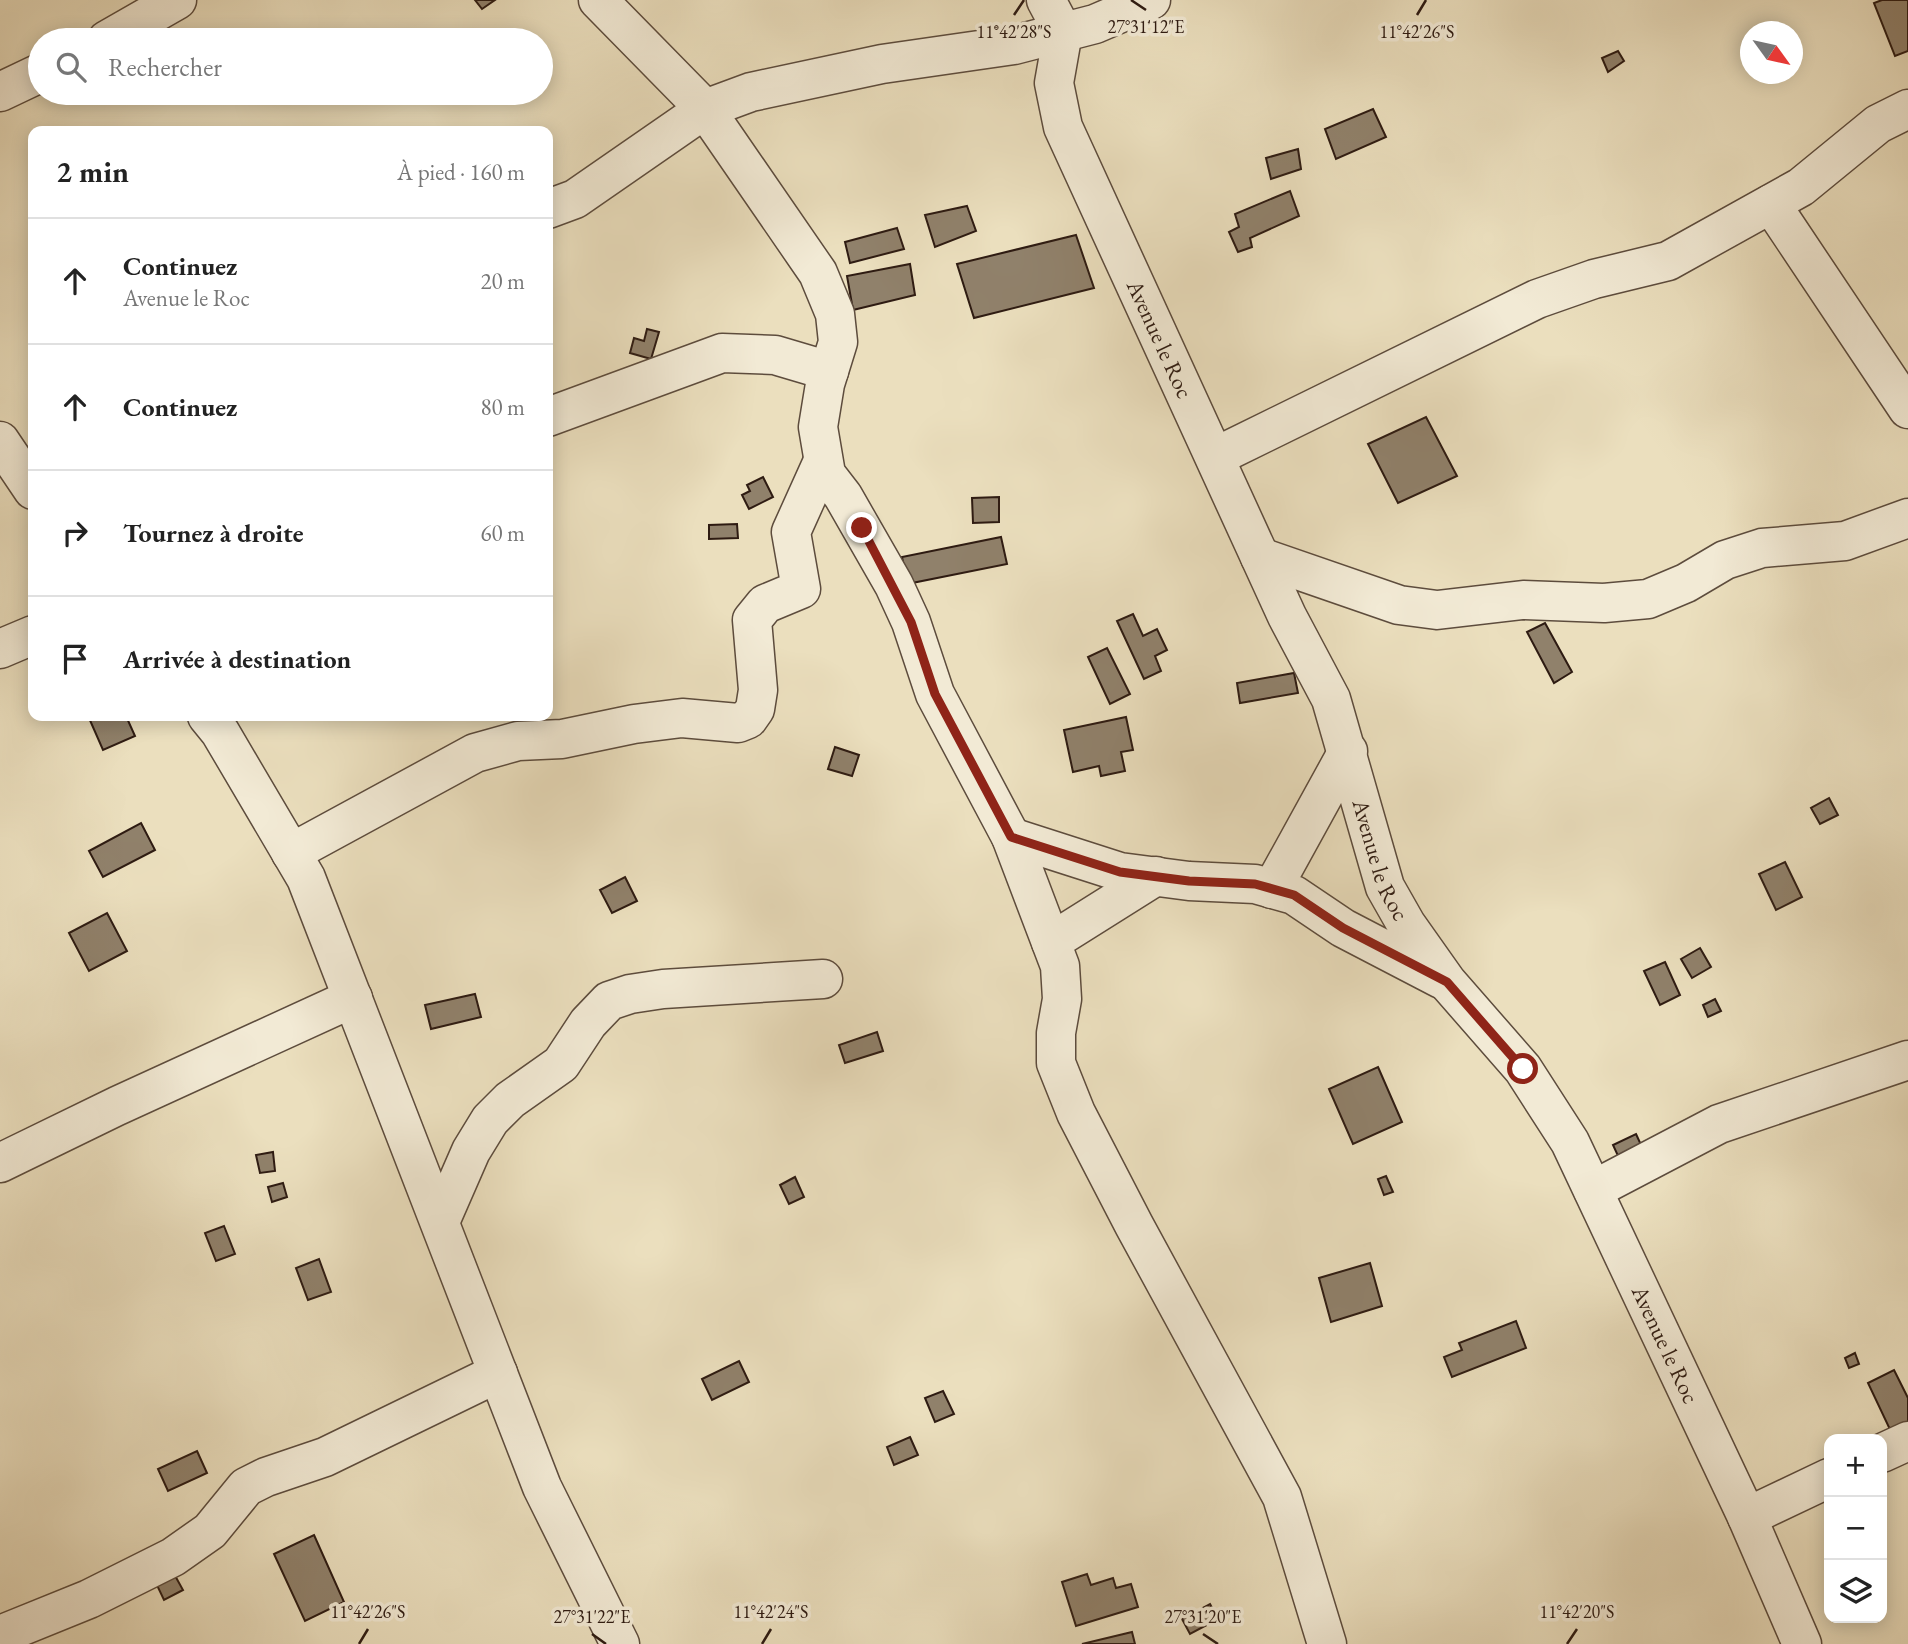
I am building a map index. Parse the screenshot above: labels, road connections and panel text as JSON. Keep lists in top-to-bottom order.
{
  "streets": {
    "street": ["Avenue le Roc"]
  },
  "north": "bottom right",
  "page": {
    "search": "Rechercher",
    "heading": ["2 min", "À pied · 160 m"],
    "list": [
      ["Continuez", "Avenue le Roc", "20 m"],
      ["Continuez", "80 m"],
      ["Tournez à droite", "60 m"],
      "Arrivée à destination"
    ],
    "map_buttons": ["+", "−"]
  },
  "coordinates": [
    "27°31'12\"E",
    "11°42'28\"S",
    "11°42'26\"S",
    "11°42'24\"S",
    "11°42'20\"S",
    "27°31'22\"E",
    "27°31'20\"E"
  ]
}
